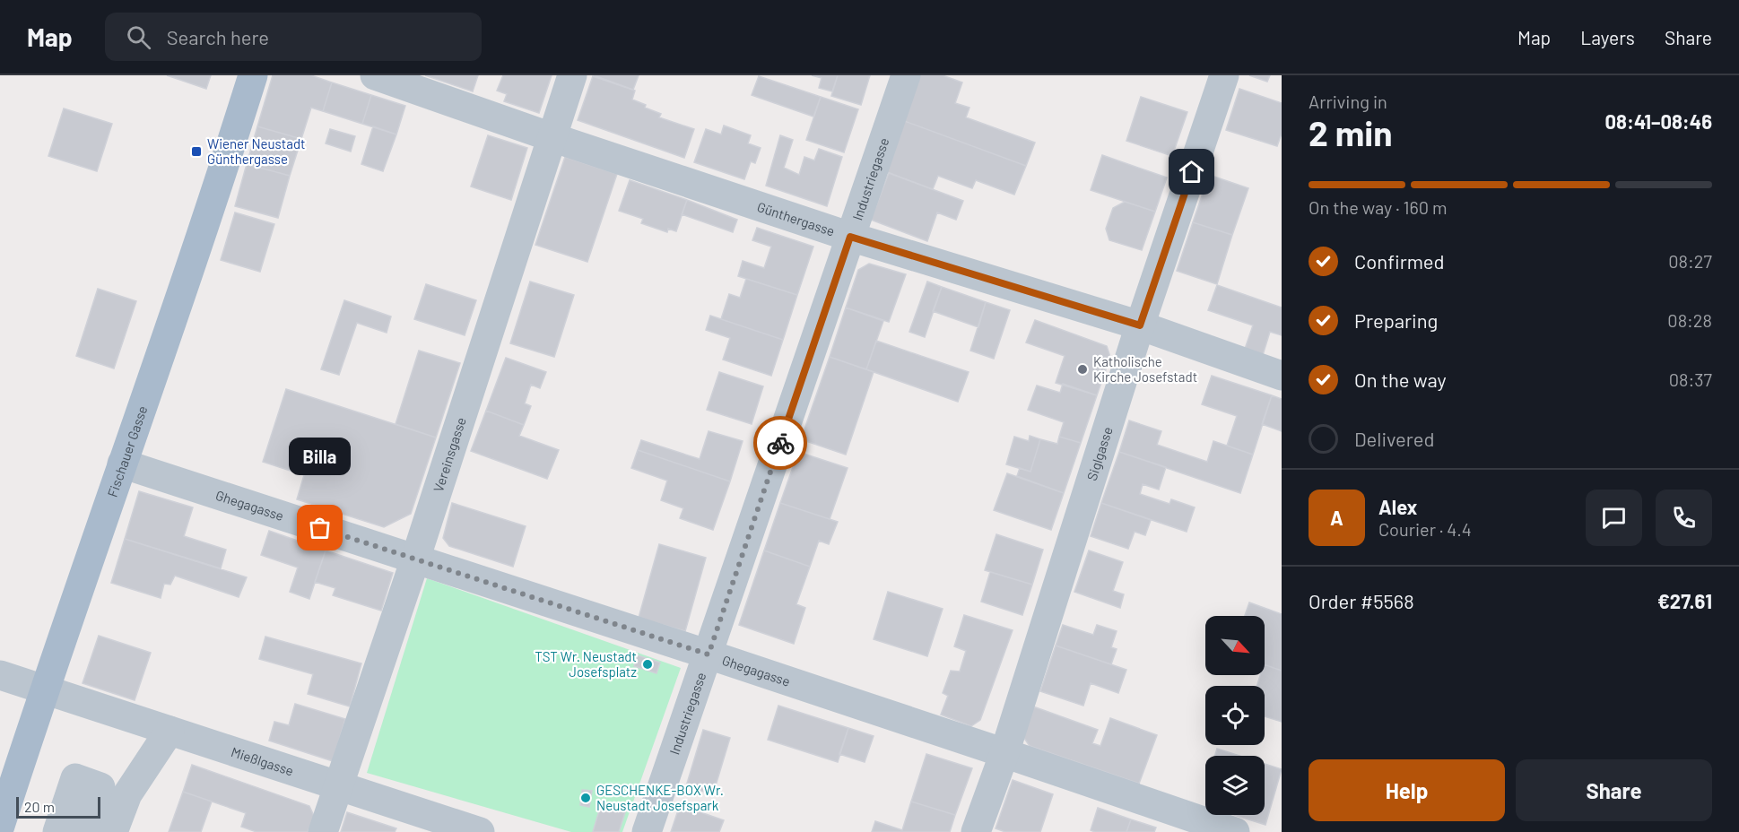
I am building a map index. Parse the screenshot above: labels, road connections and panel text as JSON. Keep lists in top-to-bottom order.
{
  "streets": {
    "main road": ["Fischauer Gasse"],
    "street": [
      "Industriegasse",
      "Günthergasse",
      "Siglgasse",
      "Vereinsgasse",
      "Ghegagasse",
      "Mießlgasse"
    ]
  },
  "crossings": [
    ["Industriegasse", "Günthergasse"],
    ["Industriegasse", "Ghegagasse"],
    ["Günthergasse", "Siglgasse"],
    ["Günthergasse", "Vereinsgasse"],
    ["Fischauer Gasse", "Ghegagasse"],
    ["Fischauer Gasse", "Mießlgasse"],
    ["Siglgasse", "Ghegagasse"],
    ["Vereinsgasse", "Ghegagasse"],
    ["Vereinsgasse", "Mießlgasse"]
  ],
  "places": {
    "transit": ["Wiener Neustadt Günthergasse"],
    "other": [
      "Katholische Kirche Josefstadt",
      "Billa",
      "TST Wr. Neustadt Josefsplatz",
      "GESCHENKE-BOX Wr. Neustadt Josefspark"
    ]
  },
  "scale_bar": "20 m",
  "north": "bottom right",
  "page": {
    "header": "Map",
    "search": "Search here",
    "nav": ["Map", "Layers", "Share"],
    "heading": ["2 min", "Arriving in", "08:41–08:46"],
    "panel": [
      "Alex",
      "Courier · 4.4",
      "Order #5568",
      "€27.61"
    ],
    "bar": "On the way · 160 m",
    "list": [
      ["Confirmed", "08:27"],
      ["Preparing", "08:28"],
      ["On the way", "08:37"],
      "Delivered"
    ],
    "bubble": "Billa",
    "round": "A",
    "buttons": ["Help", "Share"],
    "scale": "20 m"
  }
}
